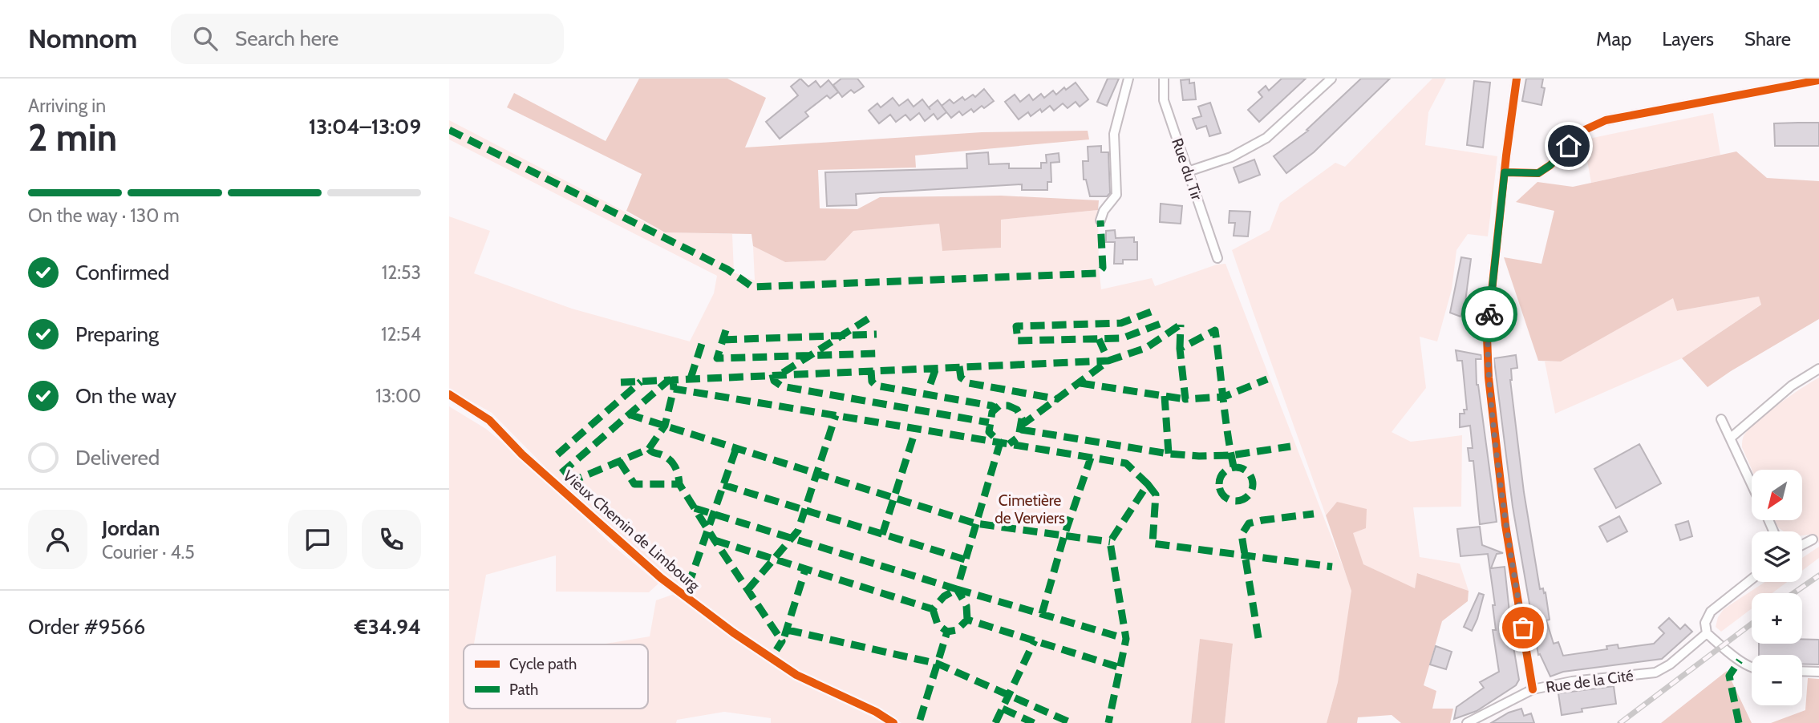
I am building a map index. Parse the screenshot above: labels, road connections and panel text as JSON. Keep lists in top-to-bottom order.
{
  "streets": {
    "street": ["Rue du Tir", "Vieux Chemin de Limbourg", "Rue de la Cité"]
  },
  "parks": ["Cimetière de Verviers"],
  "legend": ["Cycle path", "Path"],
  "north": "bottom left",
  "page": {
    "header": "Nomnom",
    "search": "Search here",
    "nav": ["Map", "Layers", "Share"],
    "heading": ["2 min", "Arriving in", "13:04–13:09"],
    "panel": [
      "Jordan",
      "Courier · 4.5",
      "Order #9566",
      "€34.94"
    ],
    "bar": "On the way · 130 m",
    "list": [
      ["Confirmed", "12:53"],
      ["Preparing", "12:54"],
      ["On the way", "13:00"],
      "Delivered"
    ],
    "map_buttons": ["+", "−"]
  }
}
